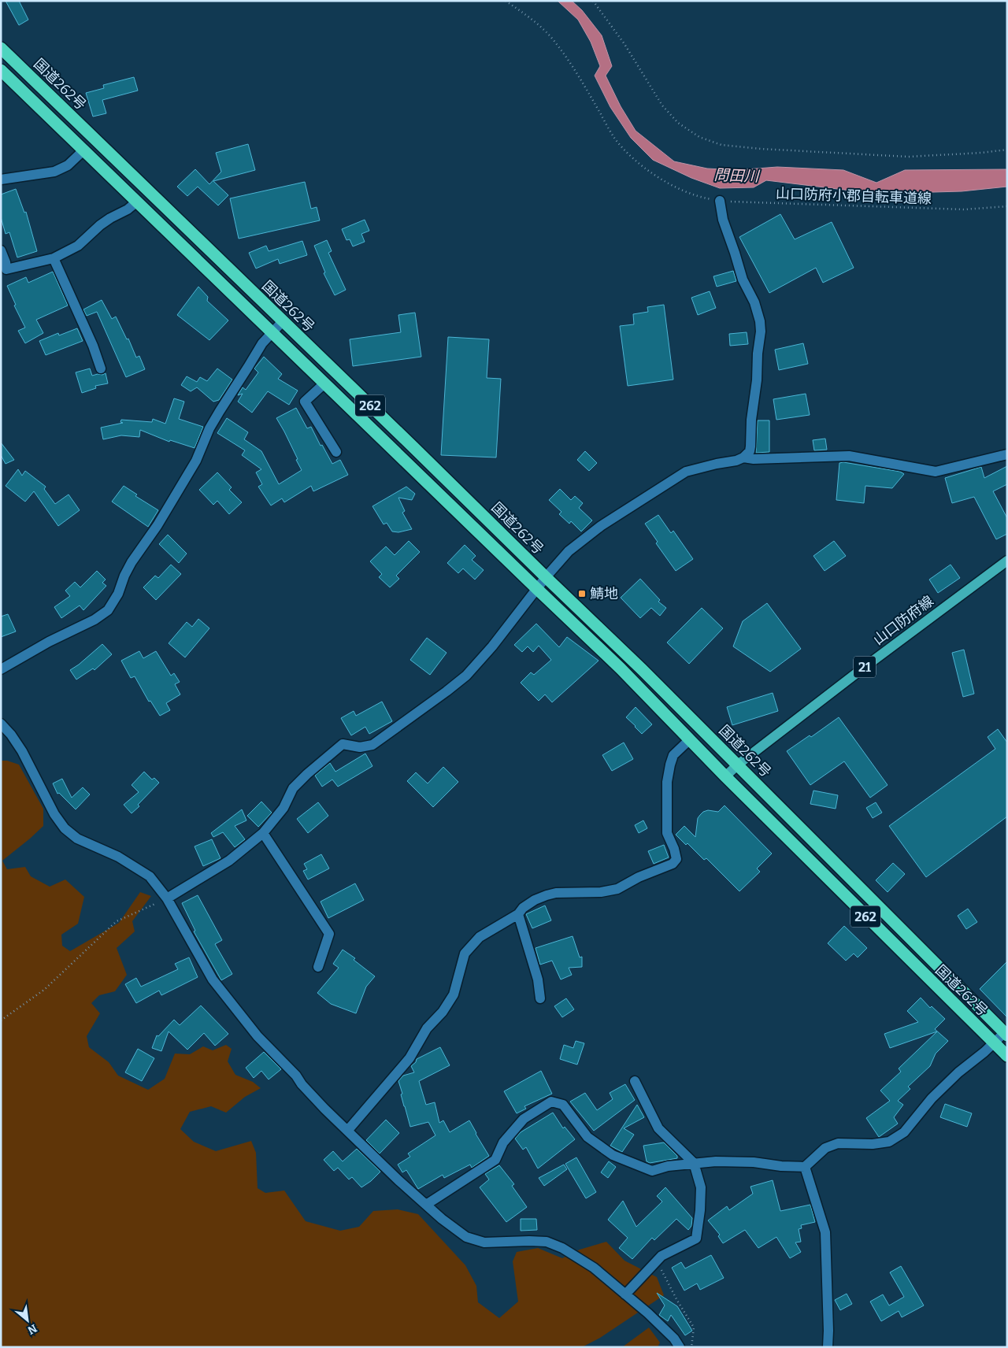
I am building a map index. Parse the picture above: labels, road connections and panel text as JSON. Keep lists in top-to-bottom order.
{
  "streets": {
    "highway": ["国道262号", "262"],
    "main road": ["山口防府線", "21"],
    "path": ["山口防府小郡自転車道線"]
  },
  "crossings": [
    ["国道262号", "山口防府線"]
  ],
  "water": ["問田川"],
  "places": {
    "transit": ["鯖地"]
  },
  "north": "bottom right"
}
